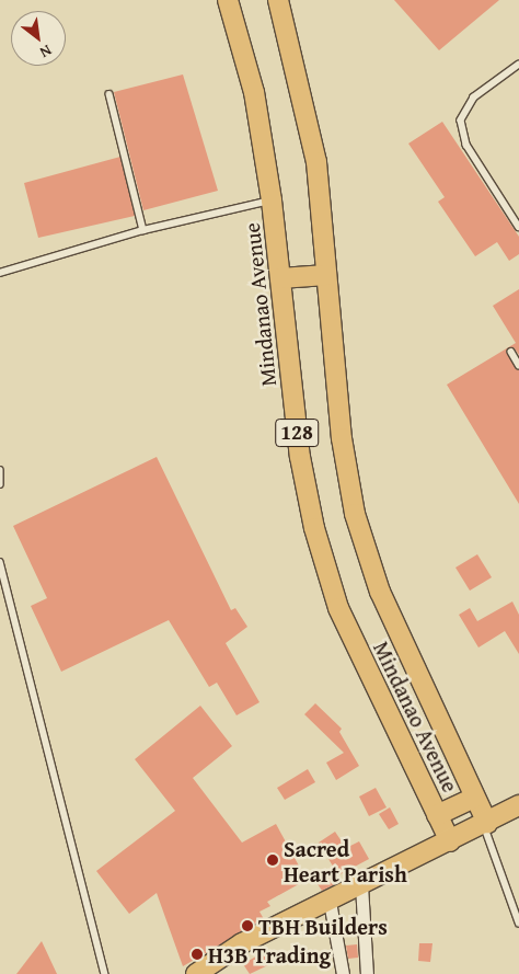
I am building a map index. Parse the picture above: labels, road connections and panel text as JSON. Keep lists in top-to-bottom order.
{
  "streets": {
    "main road": ["Mindanao Avenue", "128"]
  },
  "places": ["Sacred Heart Parish", "TBH Builders", "H3B Trading"],
  "north": "bottom right"
}
